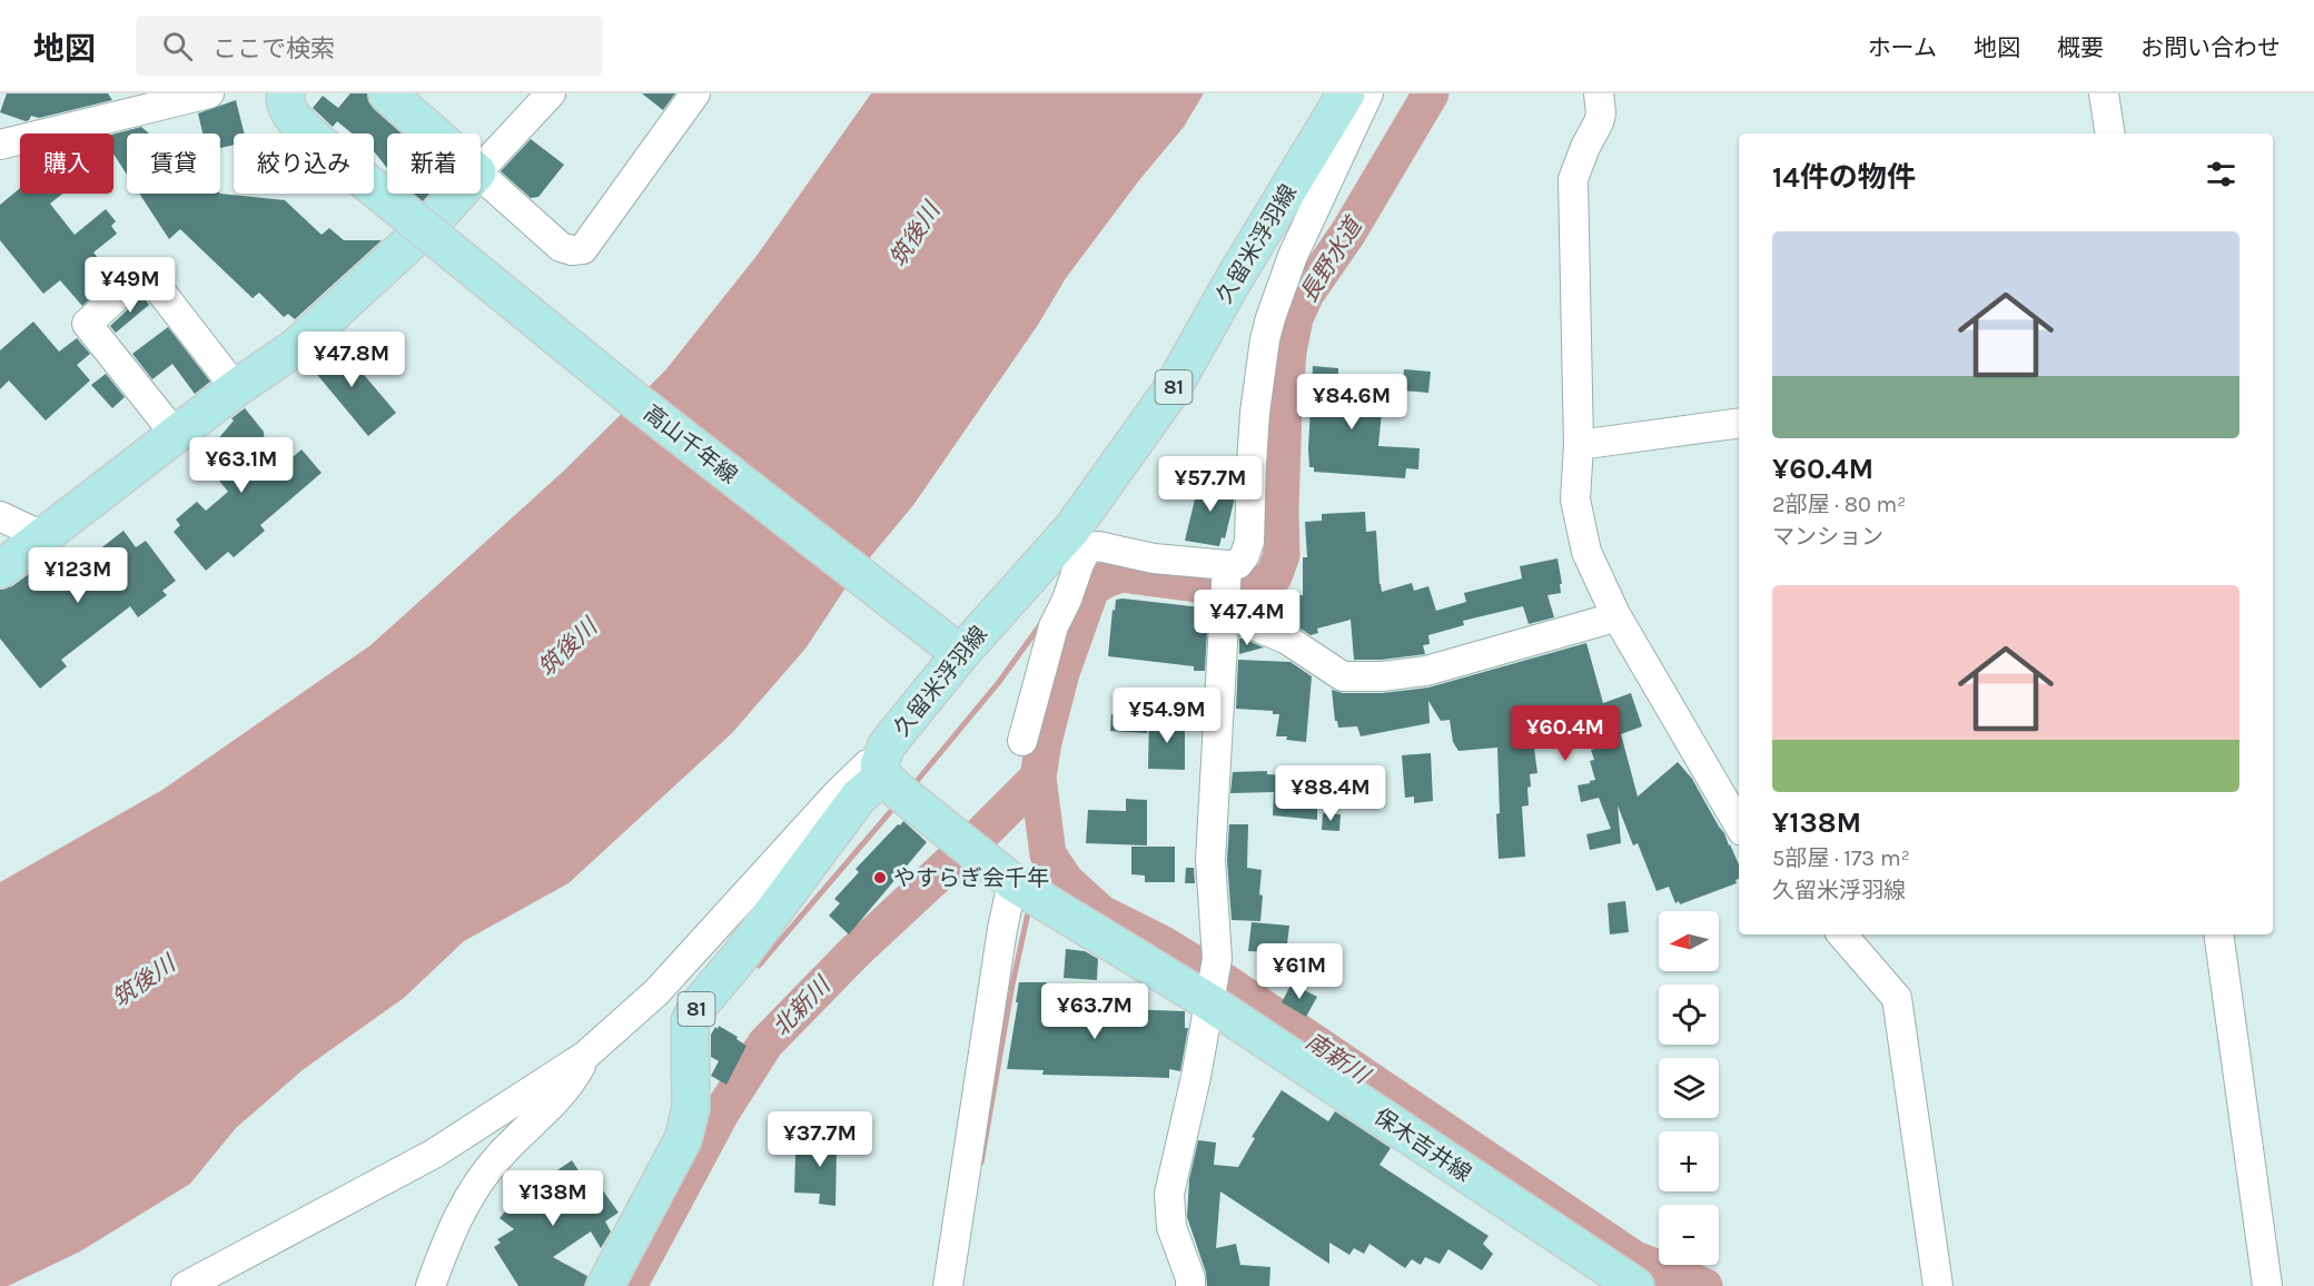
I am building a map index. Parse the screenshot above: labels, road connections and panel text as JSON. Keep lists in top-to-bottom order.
{
  "streets": {
    "main road": [
      "久留米浮羽線",
      "81",
      "高山千年線",
      "保木吉井線"
    ]
  },
  "crossings": [
    ["久留米浮羽線", "高山千年線"],
    ["久留米浮羽線", "保木吉井線"]
  ],
  "water": [
    "筑後川",
    "長野水道",
    "北新川",
    "南新川"
  ],
  "places": ["やすらぎ会千年"],
  "north": "left",
  "page": {
    "header": "地図",
    "search": "ここで検索",
    "nav": [
      "ホーム",
      "地図",
      "概要",
      "お問い合わせ"
    ],
    "chip": [
      "購入",
      "賃貸",
      "絞り込み",
      "新着"
    ],
    "heading": "14件の物件",
    "list": [
      {
        "name": "¥60.4M",
        "note": "2部屋 · 80 m² · マンション"
      },
      {
        "name": "¥138M",
        "note": "5部屋 · 173 m² · 久留米浮羽線"
      }
    ],
    "price": [
      "¥49M",
      "¥47.8M",
      "¥84.6M",
      "¥63.1M",
      "¥57.7M",
      "¥123M",
      "¥47.4M",
      "¥54.9M",
      "¥60.4M",
      "¥88.4M",
      "¥61M",
      "¥63.7M",
      "¥37.7M",
      "¥138M"
    ],
    "map_buttons": ["+", "−"]
  }
}
